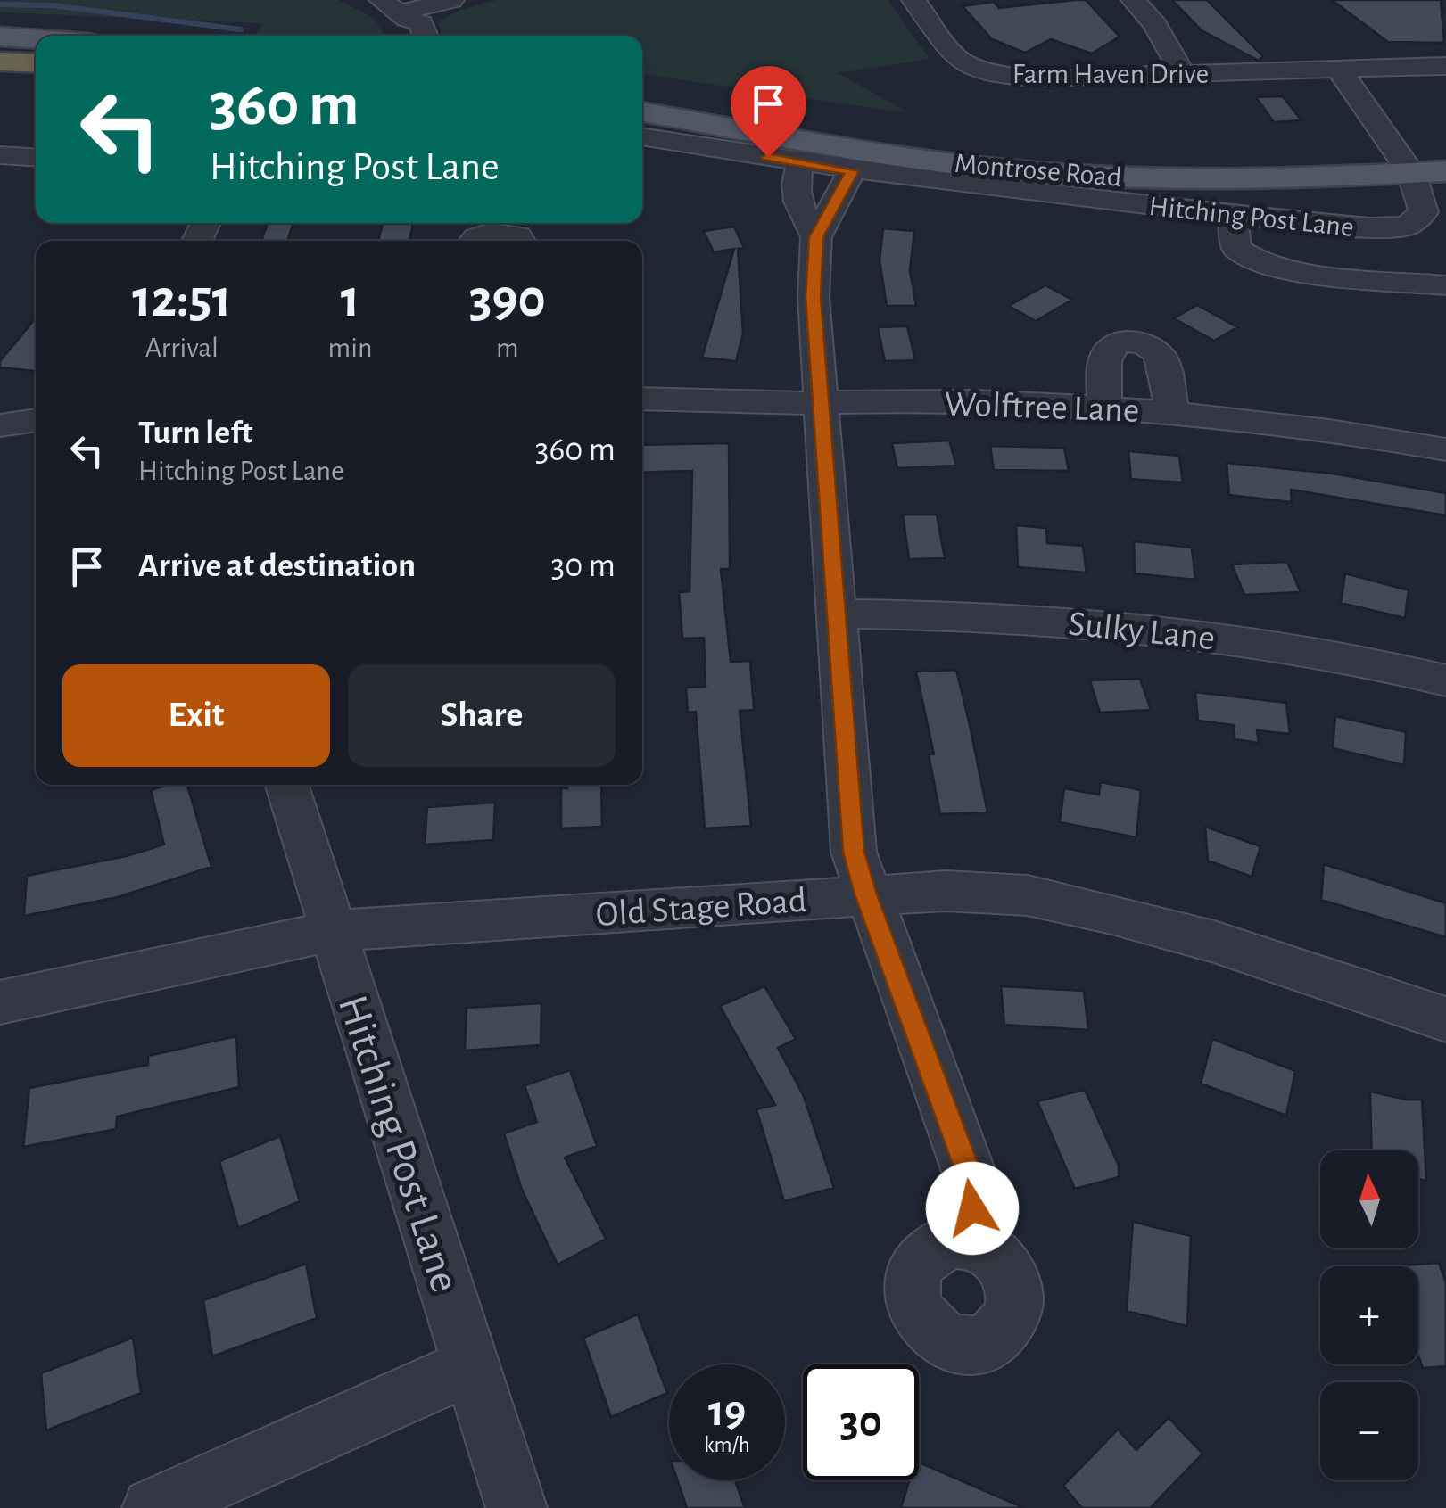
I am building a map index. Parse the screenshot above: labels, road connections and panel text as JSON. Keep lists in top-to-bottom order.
{
  "streets": {
    "main road": ["Montrose Road"],
    "street": [
      "Farm Haven Drive",
      "Hitching Post Lane",
      "Wolftree Lane",
      "Sulky Lane",
      "Old Stage Road"
    ]
  },
  "crossings": [
    ["Montrose Road", "Hitching Post Lane"],
    ["Hitching Post Lane", "Old Stage Road"]
  ],
  "north": "top",
  "page": {
    "turn": ["360 m", "Hitching Post Lane"],
    "eta": [
      "12:51",
      "Arrival",
      "1",
      "min",
      "390",
      "m"
    ],
    "list": [
      {
        "name": "Turn left",
        "note": "Hitching Post Lane",
        "value": "360 m"
      },
      {
        "name": "Arrive at destination",
        "value": "30 m"
      }
    ],
    "buttons": ["Exit", "Share"],
    "map_buttons": ["+", "−"],
    "speed": "19 km/h",
    "limit": "30"
  }
}
